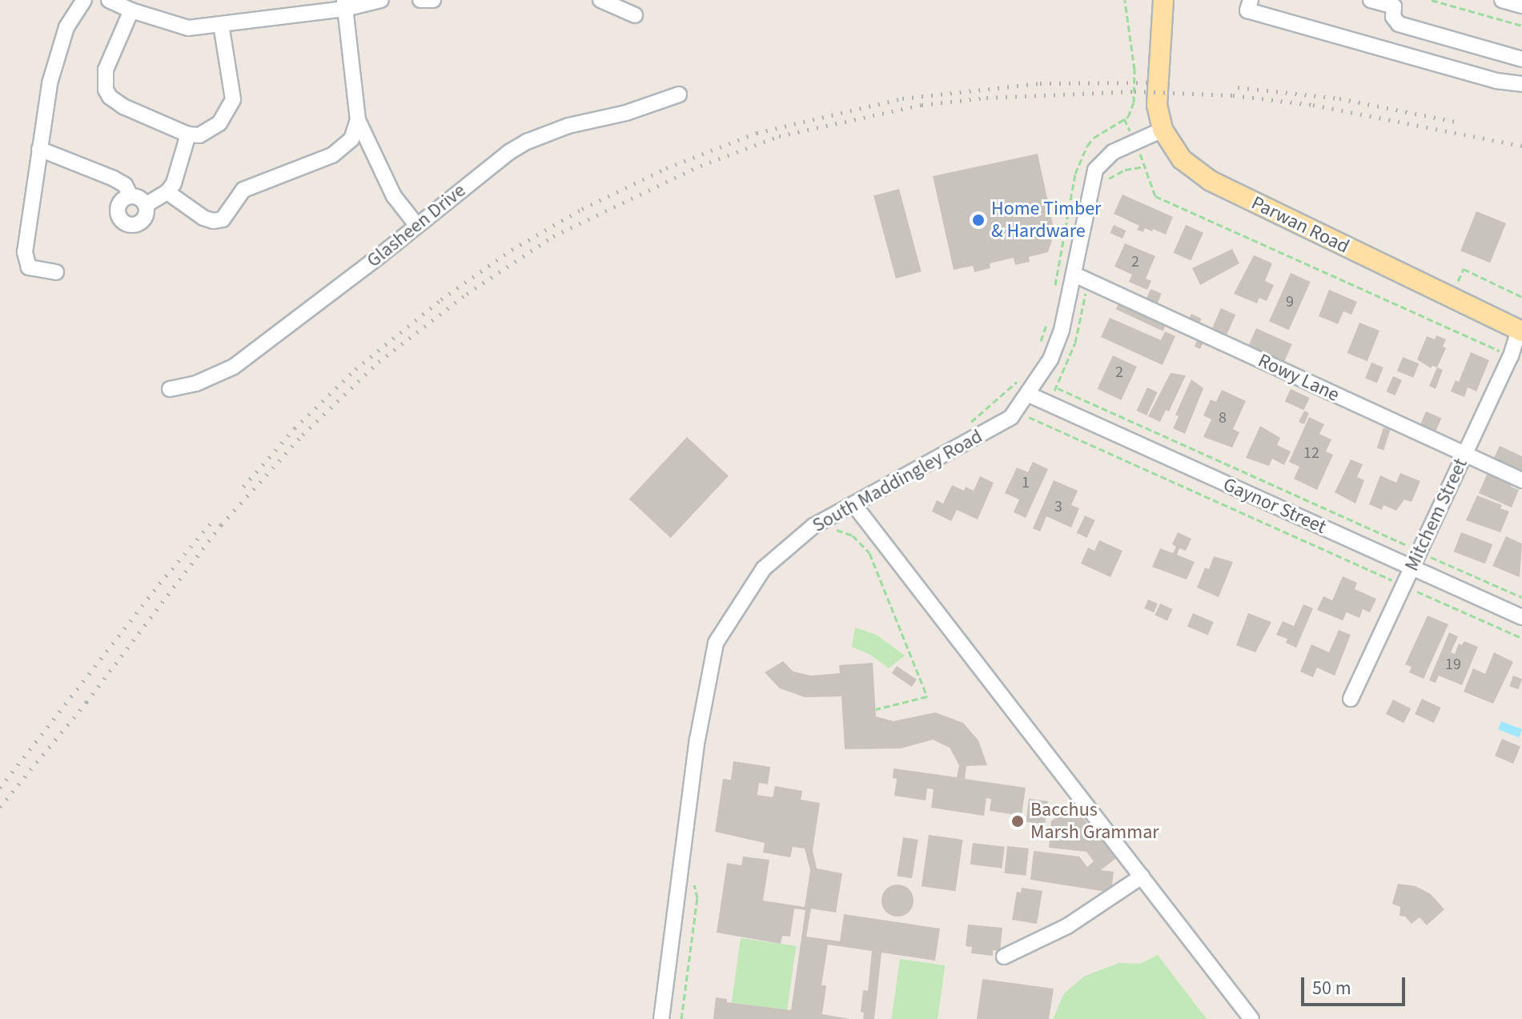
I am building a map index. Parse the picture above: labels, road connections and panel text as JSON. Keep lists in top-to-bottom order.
{
  "streets": {
    "main road": ["Parwan Road"],
    "street": [
      "Glasheen Drive",
      "Rowy Lane",
      "South Maddingley Road",
      "Gaynor Street",
      "Mitchem Street"
    ]
  },
  "crossings": [
    ["Parwan Road", "South Maddingley Road"],
    ["Parwan Road", "Mitchem Street"],
    ["Rowy Lane", "South Maddingley Road"],
    ["Rowy Lane", "Mitchem Street"],
    ["South Maddingley Road", "Gaynor Street"],
    ["Gaynor Street", "Mitchem Street"]
  ],
  "places": ["Home Timber & Hardware", "Bacchus Marsh Grammar"],
  "house_numbers": [
    "2",
    "9",
    "2",
    "8",
    "12",
    "1",
    "3",
    "19"
  ],
  "scale_bar": "50 m"
}
